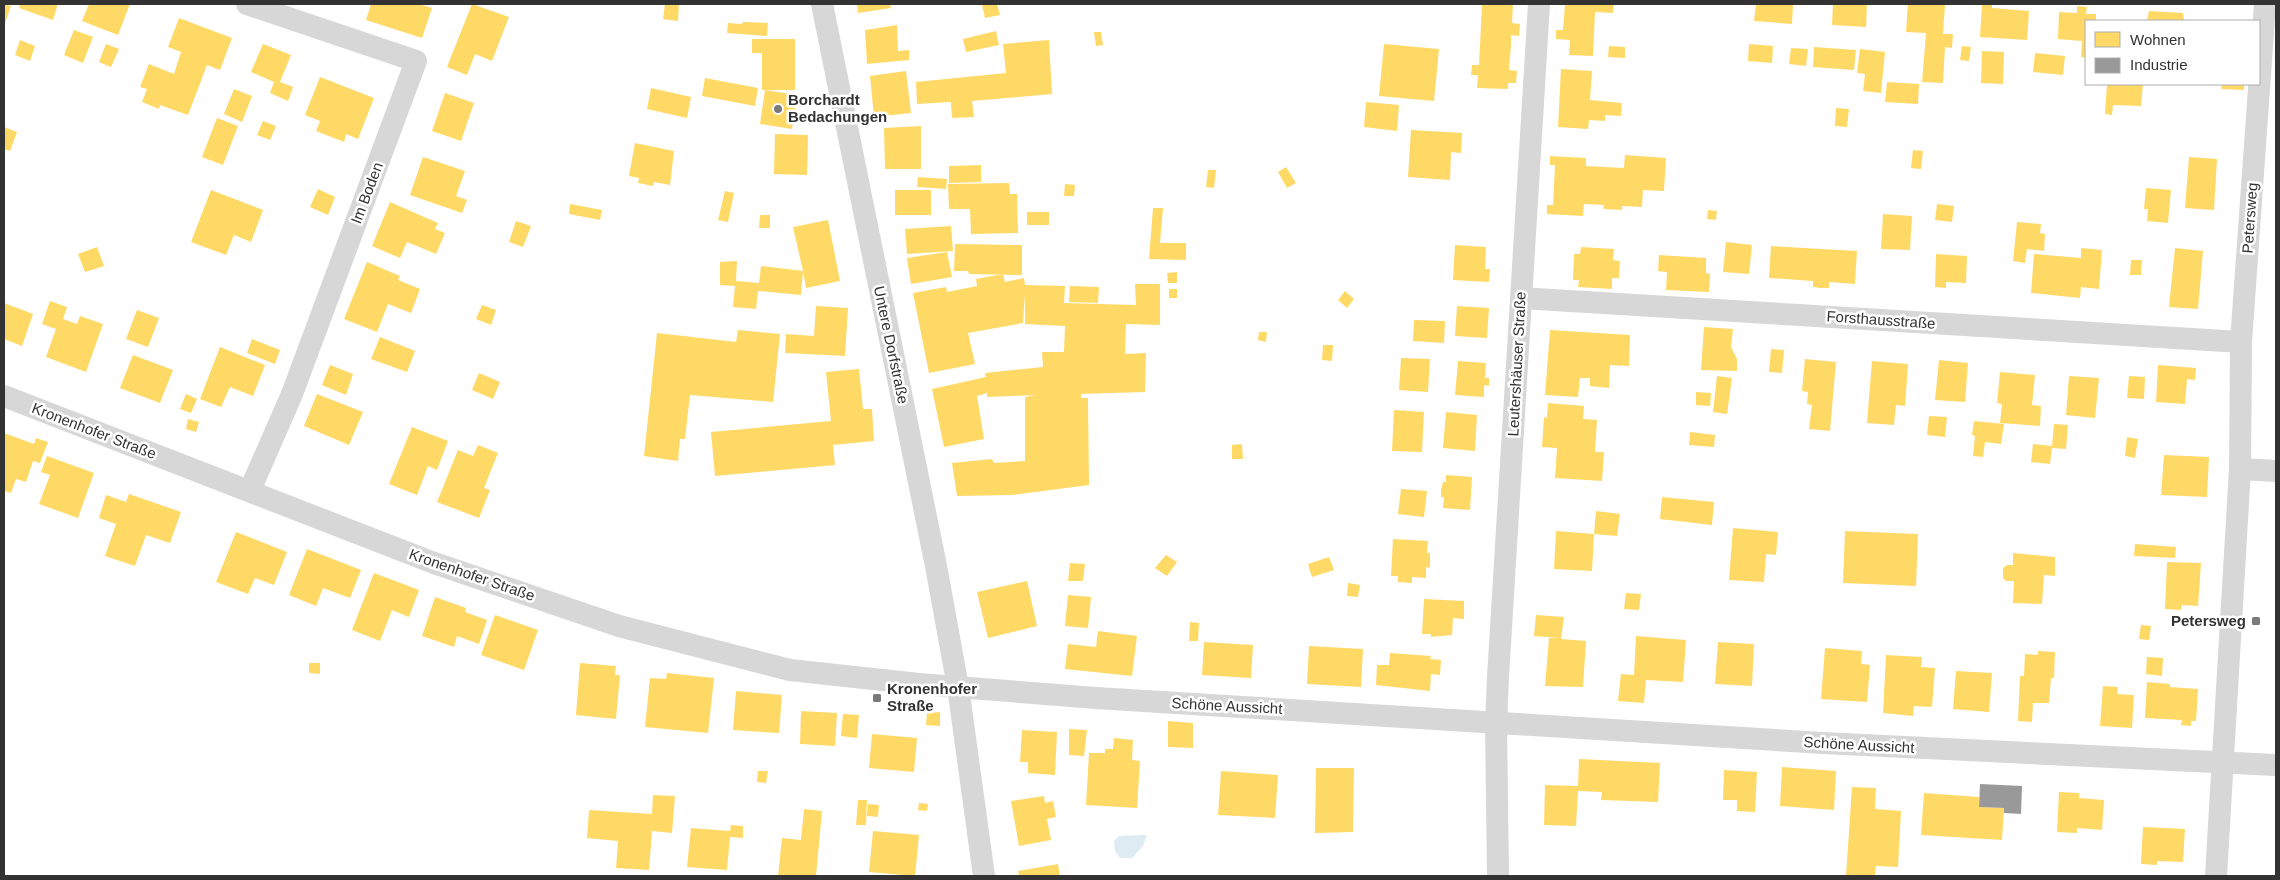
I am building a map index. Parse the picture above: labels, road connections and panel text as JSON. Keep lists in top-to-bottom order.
{
  "streets": {
    "street": [
      "Im Boden",
      "Petersweg",
      "Forsthausstraße",
      "Untere Dorfstraße",
      "Leutershäuser Straße",
      "Kronenhofer Straße",
      "Schöne Aussicht"
    ]
  },
  "crossings": [
    ["Im Boden", "Kronenhofer Straße"],
    ["Petersweg", "Forsthausstraße"],
    ["Petersweg", "Schöne Aussicht"],
    ["Forsthausstraße", "Leutershäuser Straße"],
    ["Untere Dorfstraße", "Kronenhofer Straße"],
    ["Untere Dorfstraße", "Schöne Aussicht"],
    ["Leutershäuser Straße", "Schöne Aussicht"],
    ["Kronenhofer Straße", "Schöne Aussicht"]
  ],
  "places": {
    "other": ["Borchardt Bedachungen"],
    "transit": ["Petersweg", "Kronenhofer Straße"]
  },
  "legend": ["Wohnen", "Industrie"]
}
